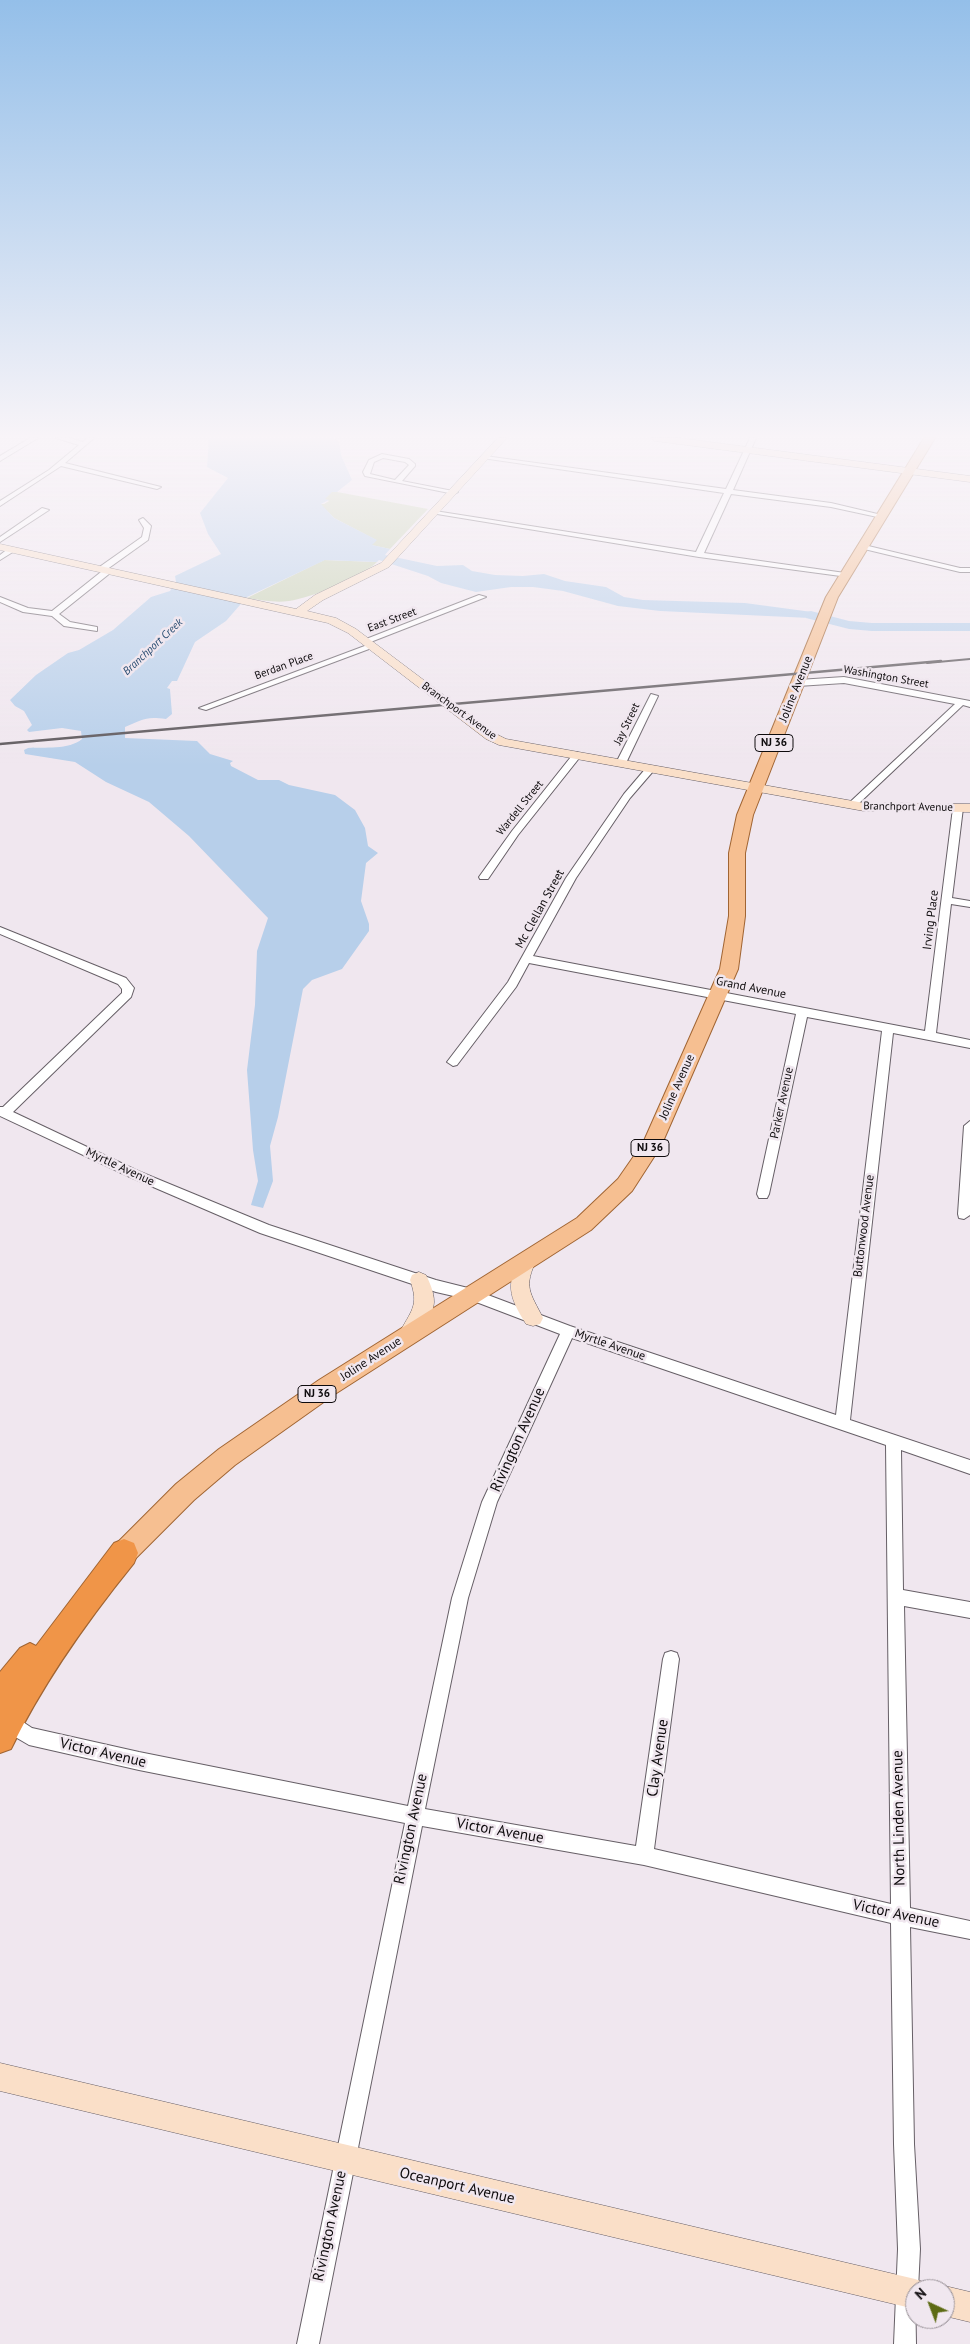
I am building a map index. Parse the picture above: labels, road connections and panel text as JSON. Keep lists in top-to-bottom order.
{
  "streets": {
    "highway": ["NJ 36"],
    "main road": ["Joline Avenue"],
    "street": [
      "East Street",
      "Berdan Place",
      "Washington Street",
      "Branchport Avenue",
      "Jay Street",
      "Wardell Street",
      "Mc Clellan Street",
      "Irving Place",
      "Grand Avenue",
      "Parker Avenue",
      "Myrtle Avenue",
      "Buttonwood Avenue",
      "Rivington Avenue",
      "Victor Avenue",
      "Clay Avenue",
      "North Linden Avenue",
      "Oceanport Avenue"
    ]
  },
  "crossings": [
    ["East Street", "Berdan Place"],
    ["East Street", "Branchport Avenue"],
    ["Berdan Place", "Branchport Avenue"],
    ["Washington Street", "Joline Avenue"],
    ["Joline Avenue", "Branchport Avenue"],
    ["Joline Avenue", "NJ 36"],
    ["Joline Avenue", "Grand Avenue"],
    ["Joline Avenue", "Myrtle Avenue"],
    ["Branchport Avenue", "Jay Street"],
    ["Branchport Avenue", "Wardell Street"],
    ["Branchport Avenue", "Mc Clellan Street"],
    ["Branchport Avenue", "Irving Place"],
    ["NJ 36", "Victor Avenue"],
    ["Mc Clellan Street", "Grand Avenue"],
    ["Irving Place", "Grand Avenue"],
    ["Grand Avenue", "Parker Avenue"],
    ["Grand Avenue", "Buttonwood Avenue"],
    ["Myrtle Avenue", "Buttonwood Avenue"],
    ["Myrtle Avenue", "Rivington Avenue"],
    ["Myrtle Avenue", "North Linden Avenue"],
    ["Rivington Avenue", "Victor Avenue"],
    ["Rivington Avenue", "Oceanport Avenue"],
    ["Victor Avenue", "Clay Avenue"],
    ["Victor Avenue", "North Linden Avenue"]
  ],
  "water": ["Branchport Creek"],
  "north": "top left"
}
